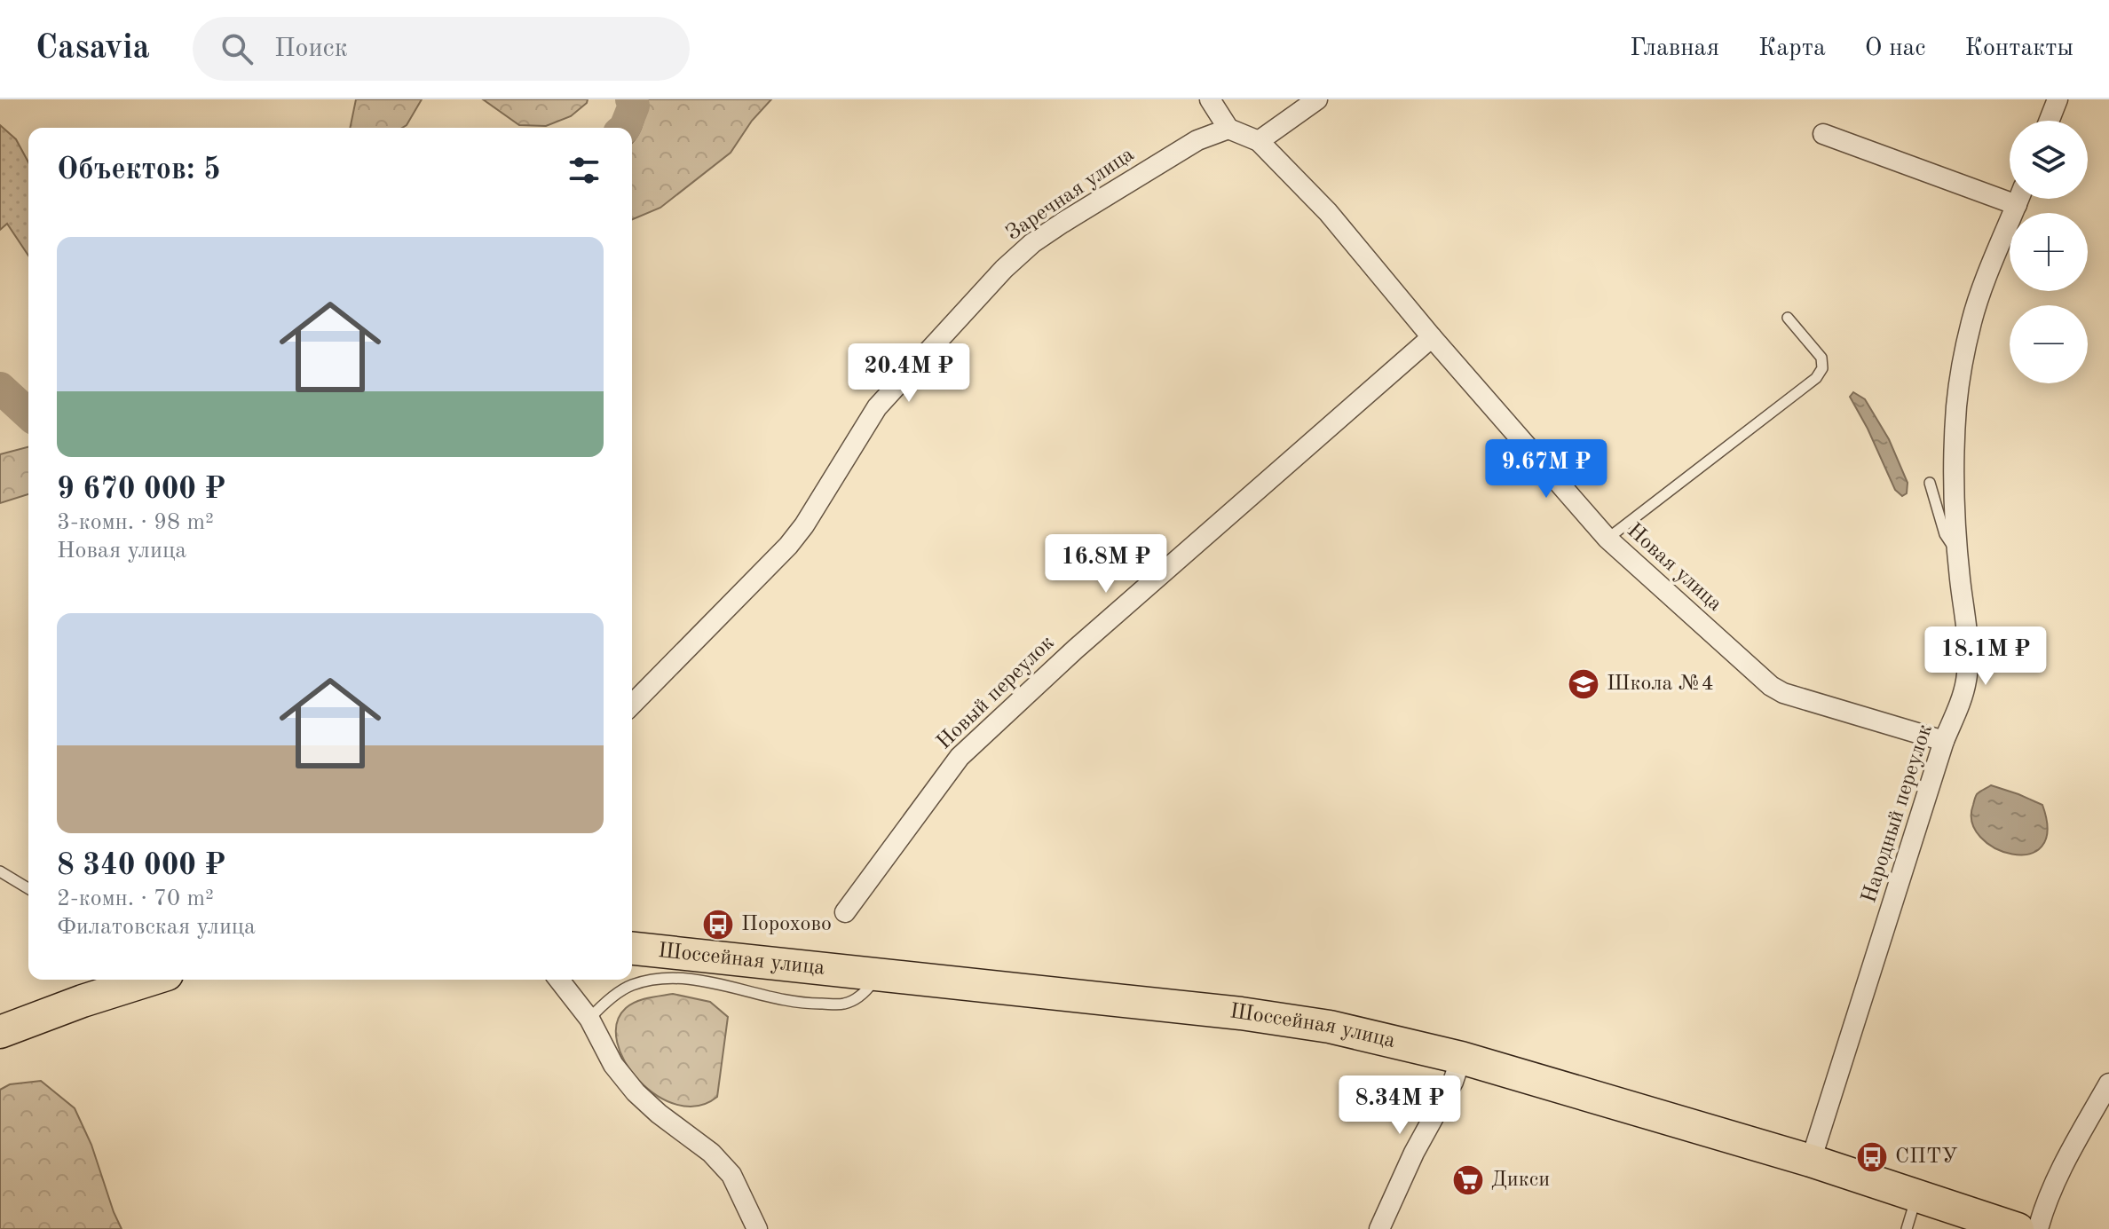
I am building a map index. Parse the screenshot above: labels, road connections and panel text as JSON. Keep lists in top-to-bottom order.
{
  "streets": {
    "main road": ["Шоссейная улица"],
    "street": [
      "Заречная улица",
      "Новая улица",
      "Новый переулок",
      "Народный переулок"
    ]
  },
  "crossings": [
    ["Заречная улица", "Новая улица"],
    ["Новая улица", "Новый переулок"],
    ["Новая улица", "Народный переулок"],
    ["Народный переулок", "Шоссейная улица"]
  ],
  "places": {
    "school or university": ["Школа №4"],
    "bus stop": ["Порохово", "СПТУ"],
    "supermarket": ["Дикси"]
  },
  "page": {
    "header": "Casavia",
    "search": "Поиск",
    "nav": [
      "Главная",
      "Карта",
      "О нас",
      "Контакты"
    ],
    "map_buttons": ["+", "−"],
    "heading": "Объектов: 5",
    "list": [
      {
        "name": "9 670 000 ₽",
        "note": "3-комн. · 98 m² · Новая улица"
      },
      {
        "name": "8 340 000 ₽",
        "note": "2-комн. · 70 m² · Филатовская улица"
      }
    ],
    "price": [
      "20.4M ₽",
      "9.67M ₽",
      "16.8M ₽",
      "18.1M ₽",
      "8.34M ₽"
    ]
  }
}
